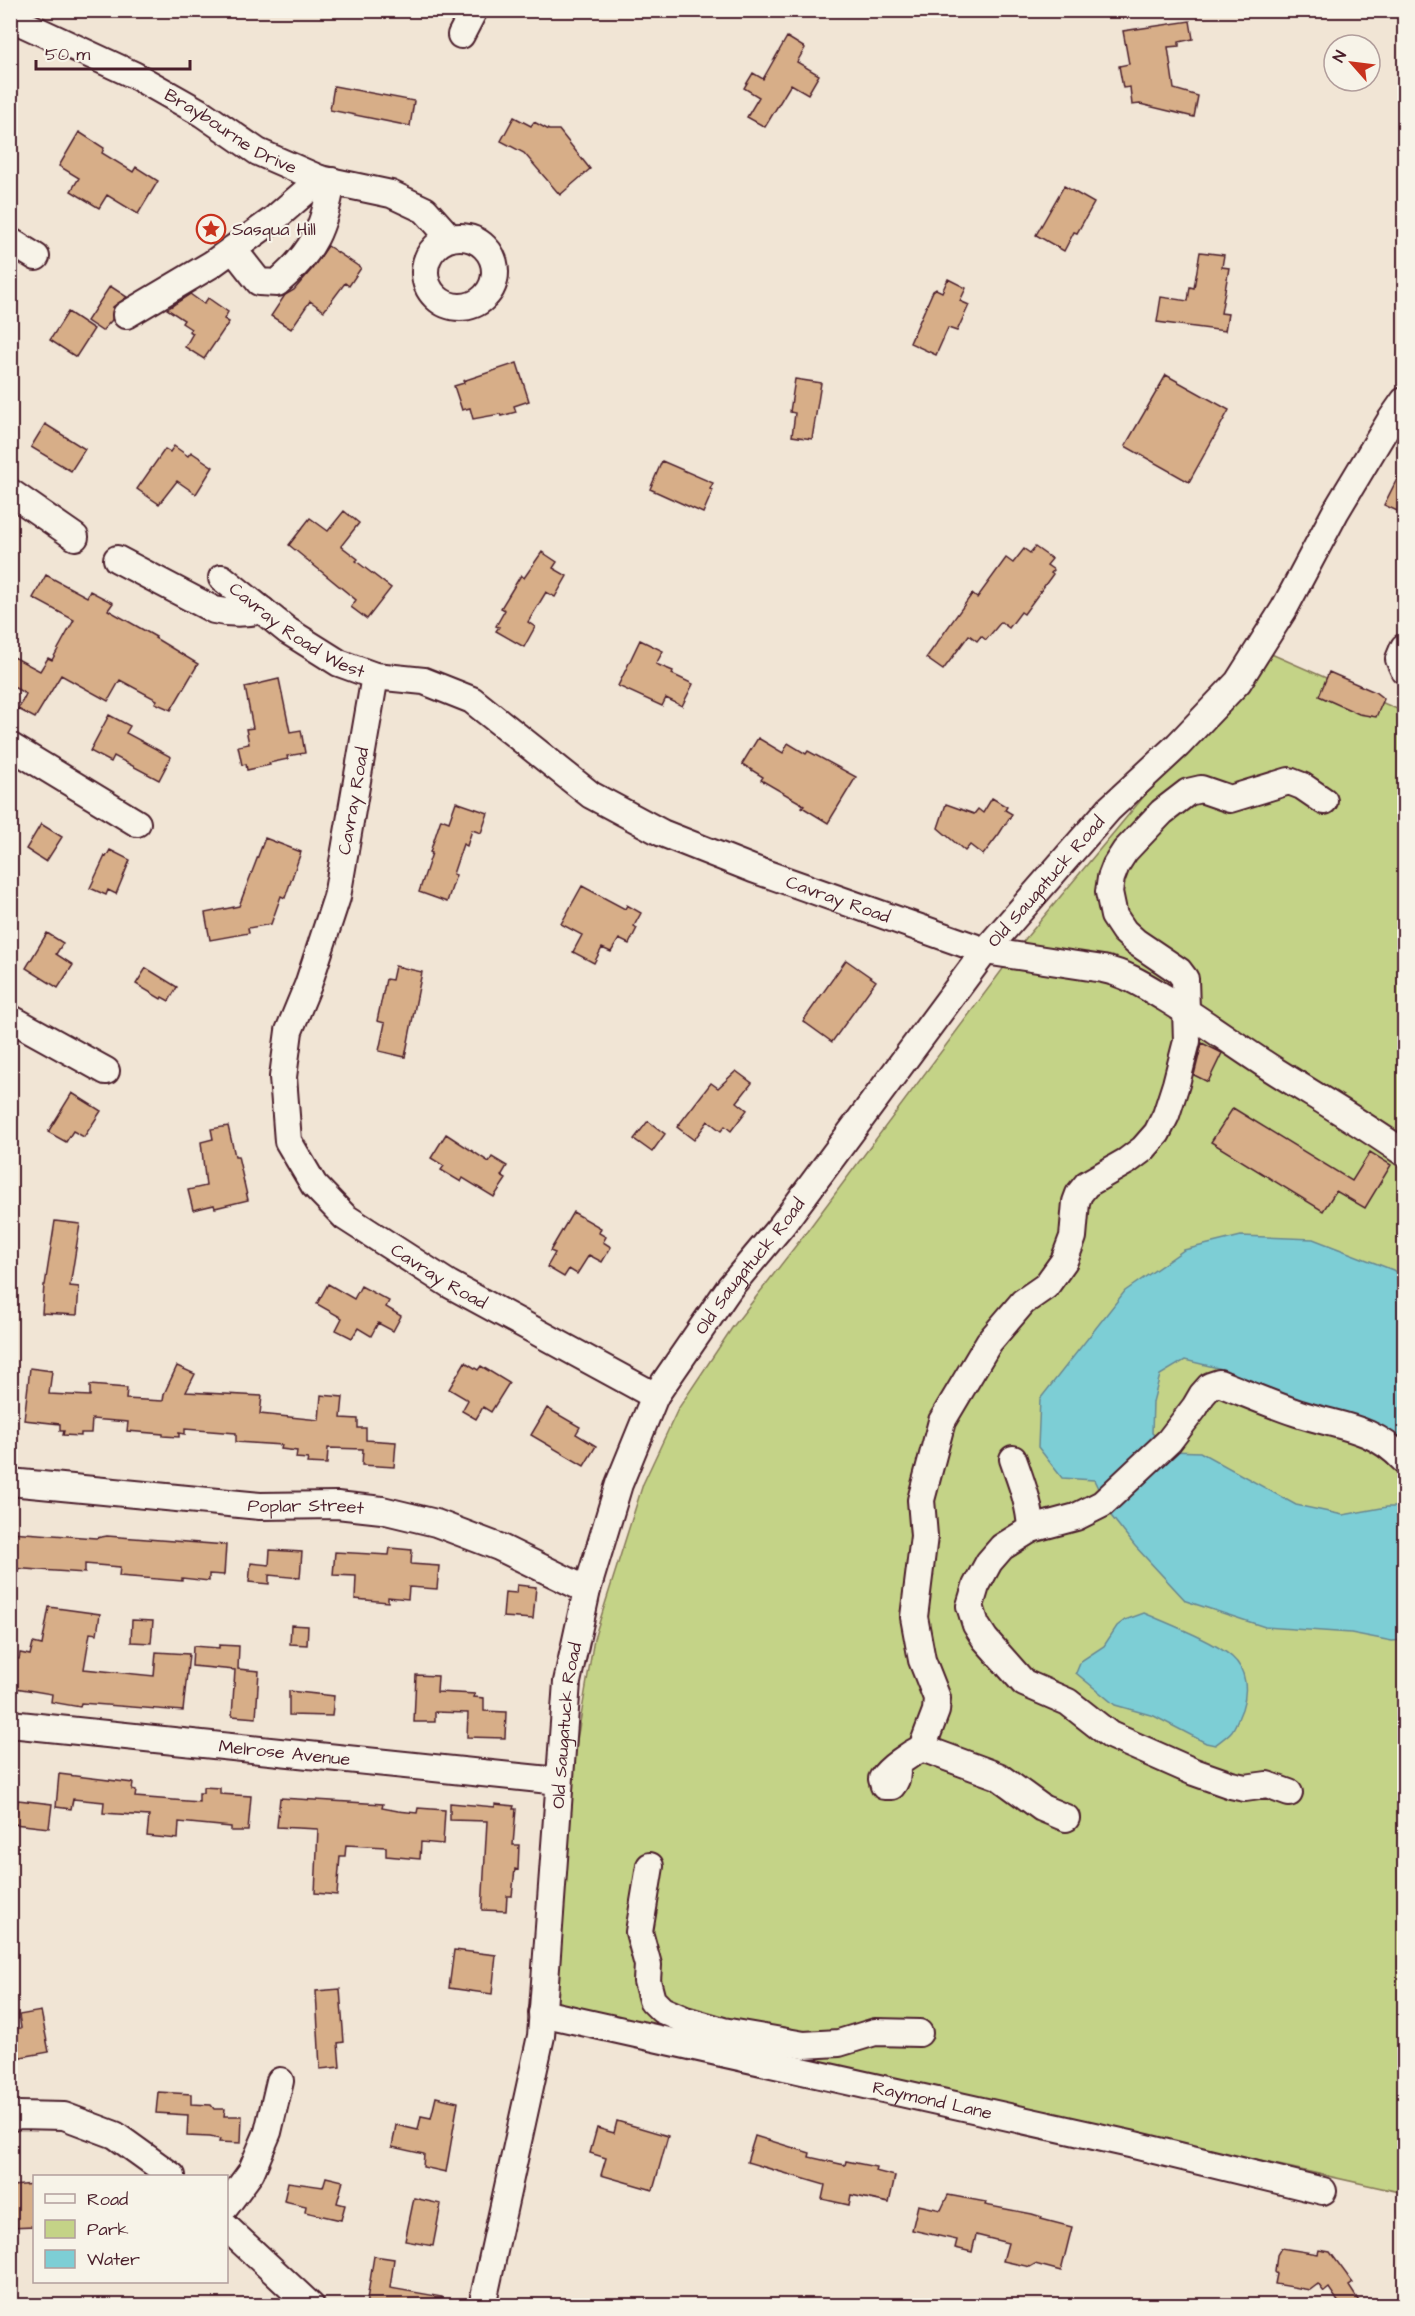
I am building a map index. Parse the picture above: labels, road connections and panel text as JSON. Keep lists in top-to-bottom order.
{
  "streets": {
    "street": [
      "Braybourne Drive",
      "Cavray Road West",
      "Cavray Road",
      "Old Saugatuck Road",
      "Poplar Street",
      "Melrose Avenue",
      "Raymond Lane"
    ]
  },
  "crossings": [
    ["Cavray Road West", "Cavray Road"],
    ["Cavray Road", "Old Saugatuck Road"],
    ["Old Saugatuck Road", "Poplar Street"],
    ["Old Saugatuck Road", "Melrose Avenue"],
    ["Old Saugatuck Road", "Raymond Lane"]
  ],
  "places": {
    "place": ["Sasqua Hill"]
  },
  "legend": ["Road", "Park", "Water"],
  "scale_bar": "50 m",
  "north": "top left"
}
